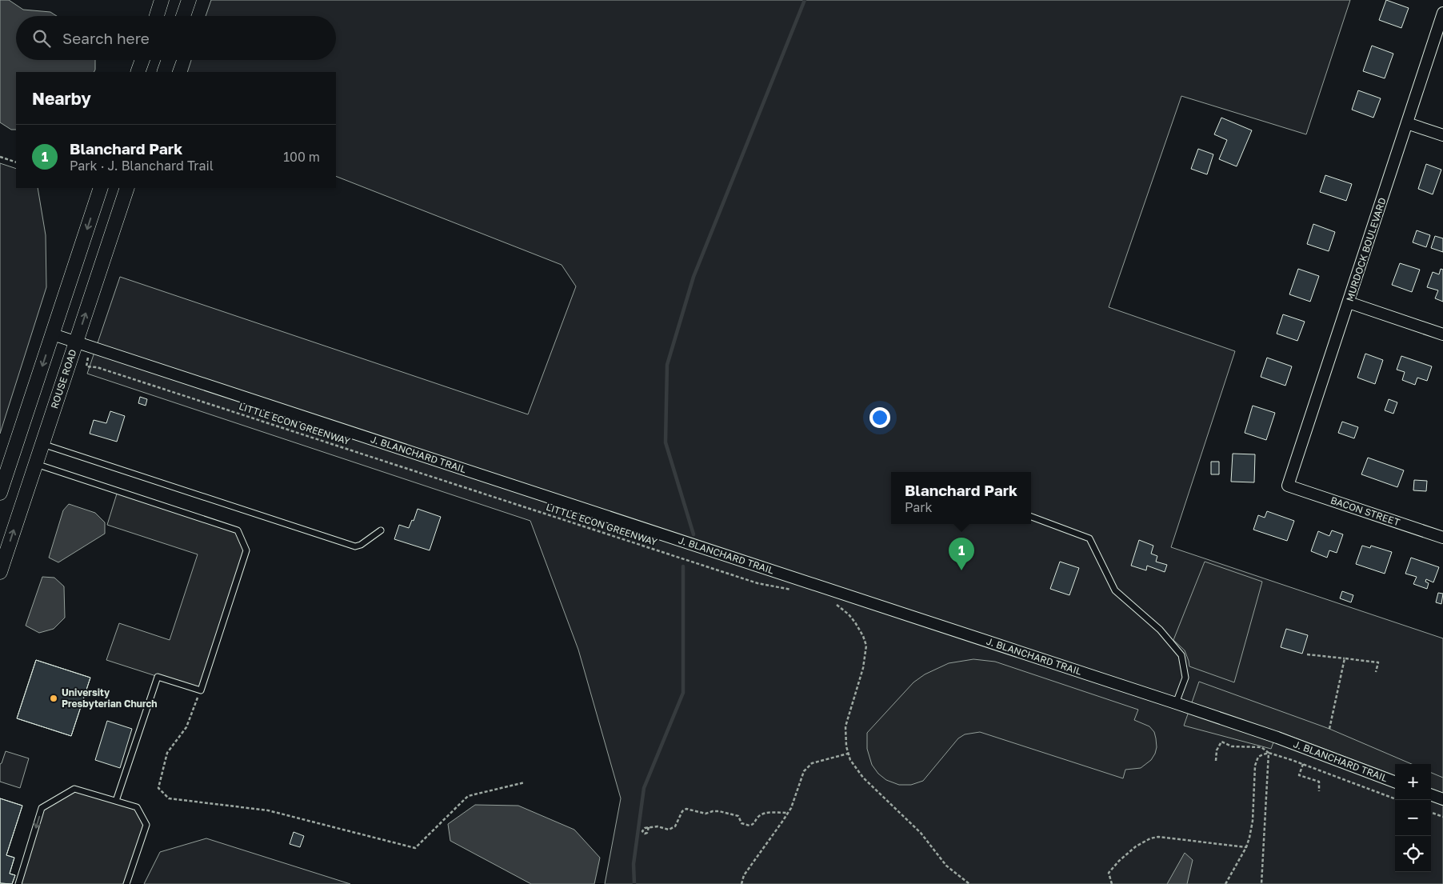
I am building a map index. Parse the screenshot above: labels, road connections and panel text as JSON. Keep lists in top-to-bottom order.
{
  "streets": {
    "street": [
      "MURDOCK BOULEVARD",
      "ROUSE ROAD",
      "J. BLANCHARD TRAIL",
      "BACON STREET"
    ],
    "path": ["LITTLE ECON GREENWAY"]
  },
  "crossings": [
    ["MURDOCK BOULEVARD", "BACON STREET"],
    ["ROUSE ROAD", "J. BLANCHARD TRAIL"]
  ],
  "places": ["University Presbyterian Church"],
  "page": {
    "search": "Search here",
    "heading": "Nearby",
    "list": [
      {
        "mark": "1",
        "name": "Blanchard Park",
        "note": "Park · J. Blanchard Trail",
        "value": "100 m"
      }
    ],
    "popup": ["Blanchard Park", "Park"],
    "pins": "1",
    "map_buttons": ["+", "−"]
  }
}
